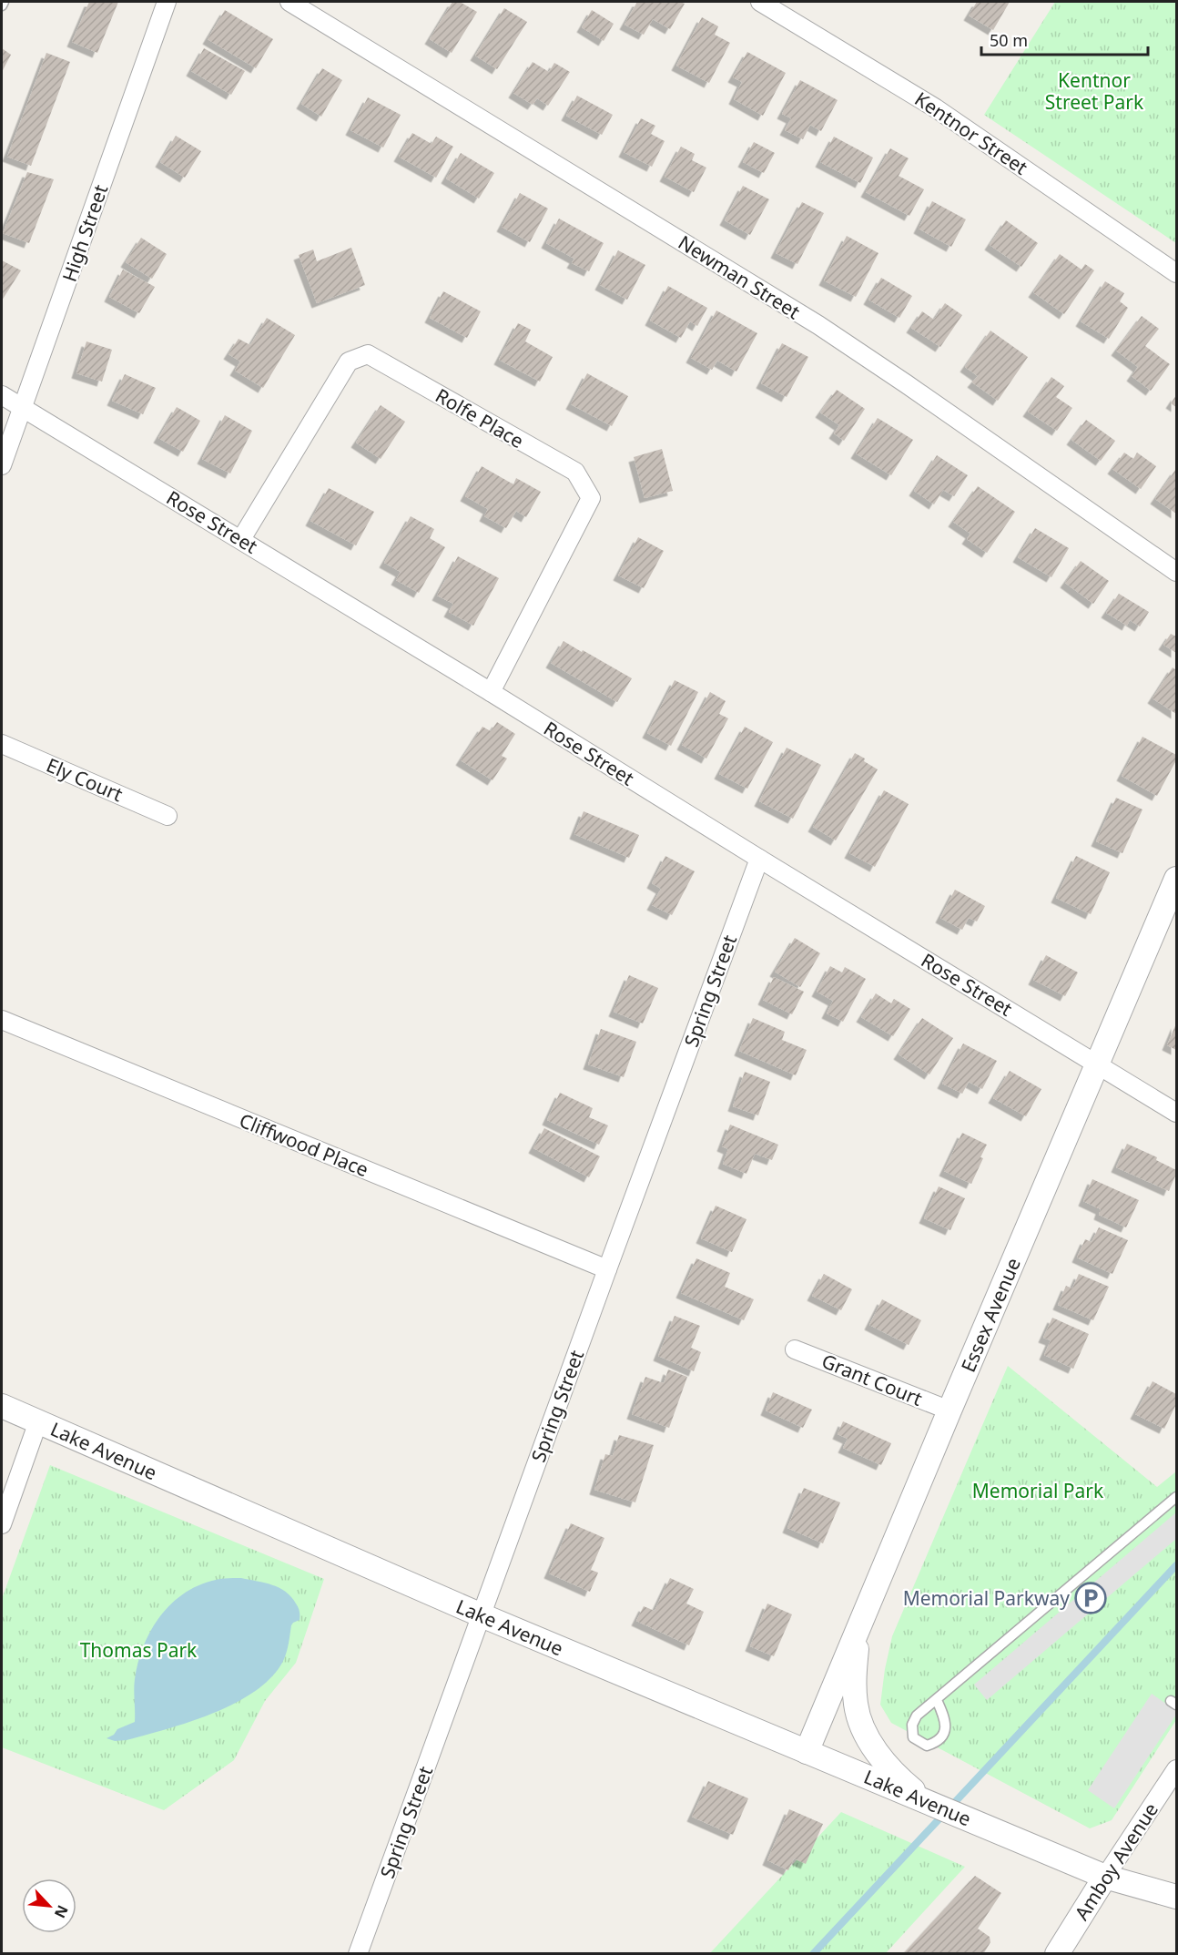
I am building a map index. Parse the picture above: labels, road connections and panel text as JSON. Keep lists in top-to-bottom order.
{
  "streets": {
    "street": [
      "Kentnor Street",
      "High Street",
      "Newman Street",
      "Rolfe Place",
      "Rose Street",
      "Ely Court",
      "Spring Street",
      "Cliffwood Place",
      "Essex Avenue",
      "Grant Court",
      "Lake Avenue",
      "Amboy Avenue"
    ]
  },
  "crossings": [
    ["High Street", "Rose Street"],
    ["Rolfe Place", "Rose Street"],
    ["Rose Street", "Spring Street"],
    ["Rose Street", "Essex Avenue"],
    ["Spring Street", "Cliffwood Place"],
    ["Spring Street", "Lake Avenue"],
    ["Essex Avenue", "Grant Court"],
    ["Essex Avenue", "Lake Avenue"],
    ["Lake Avenue", "Amboy Avenue"]
  ],
  "parks": ["Kentnor Street Park", "Memorial Park", "Thomas Park"],
  "places": {
    "parking": ["Memorial Parkway"]
  },
  "scale_bar": "50 m",
  "north": "bottom right"
}
